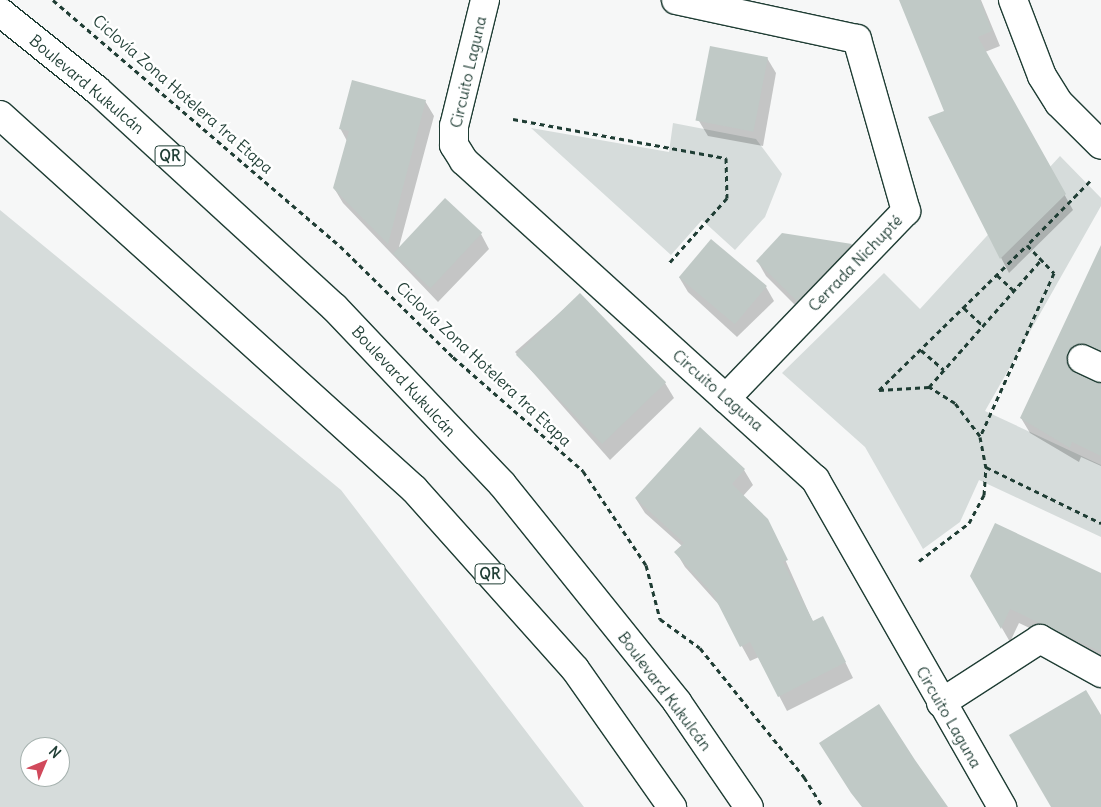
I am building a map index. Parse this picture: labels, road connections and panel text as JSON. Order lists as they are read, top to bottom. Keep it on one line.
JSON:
{"streets":{"main road":["Circuito Laguna","Boulevard Kukulcán","QR","Cerrada Nichupté"],"path":["Ciclovía Zona Hotelera 1ra Etapa"]},"crossings":[["Circuito Laguna","Cerrada Nichupté"]],"north":"top right"}
